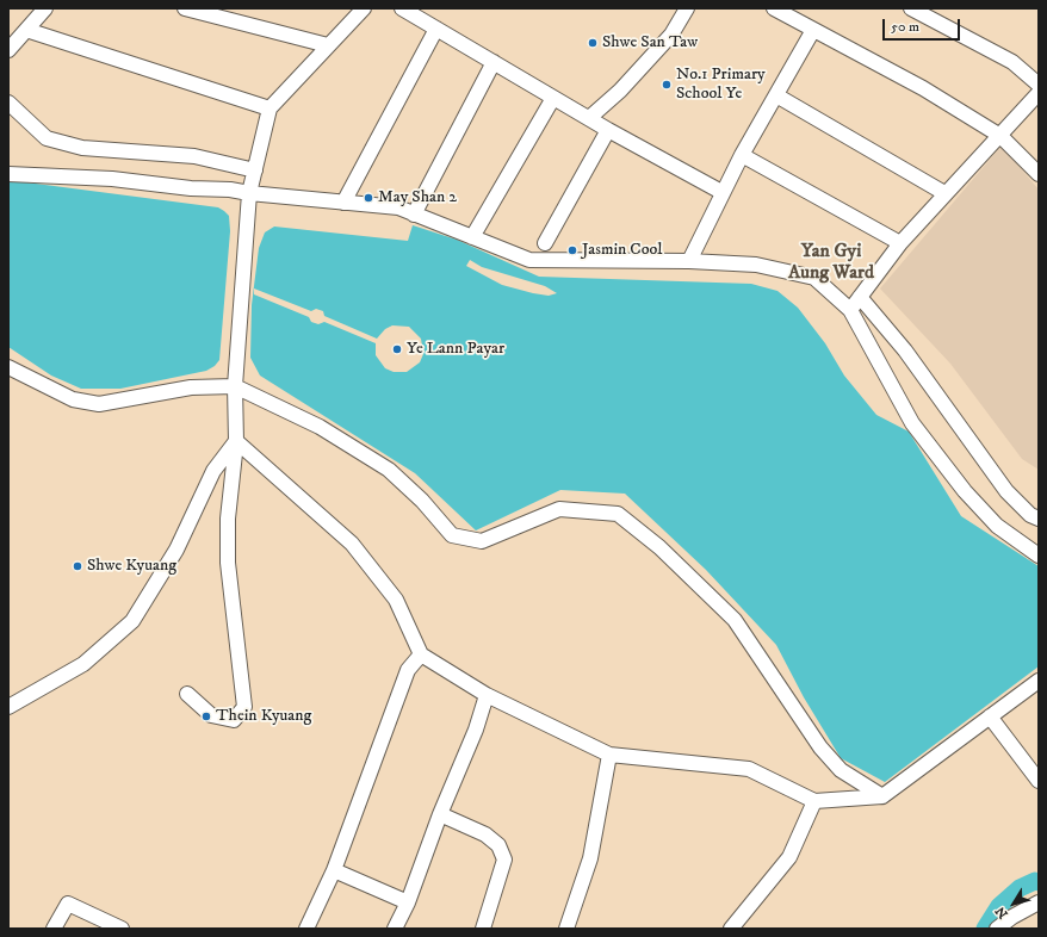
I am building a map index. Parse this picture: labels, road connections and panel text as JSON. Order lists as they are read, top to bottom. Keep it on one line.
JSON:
{"districts":["Yan Gyi Aung Ward"],"places":["Shwe San Taw","No.1 Primary School Ye","May Shan 2","Jasmin Cool","Ye Lann Payar","Shwe Kyuang","Thein Kyuang"],"scale_bar":"50 m","north":"bottom left"}
